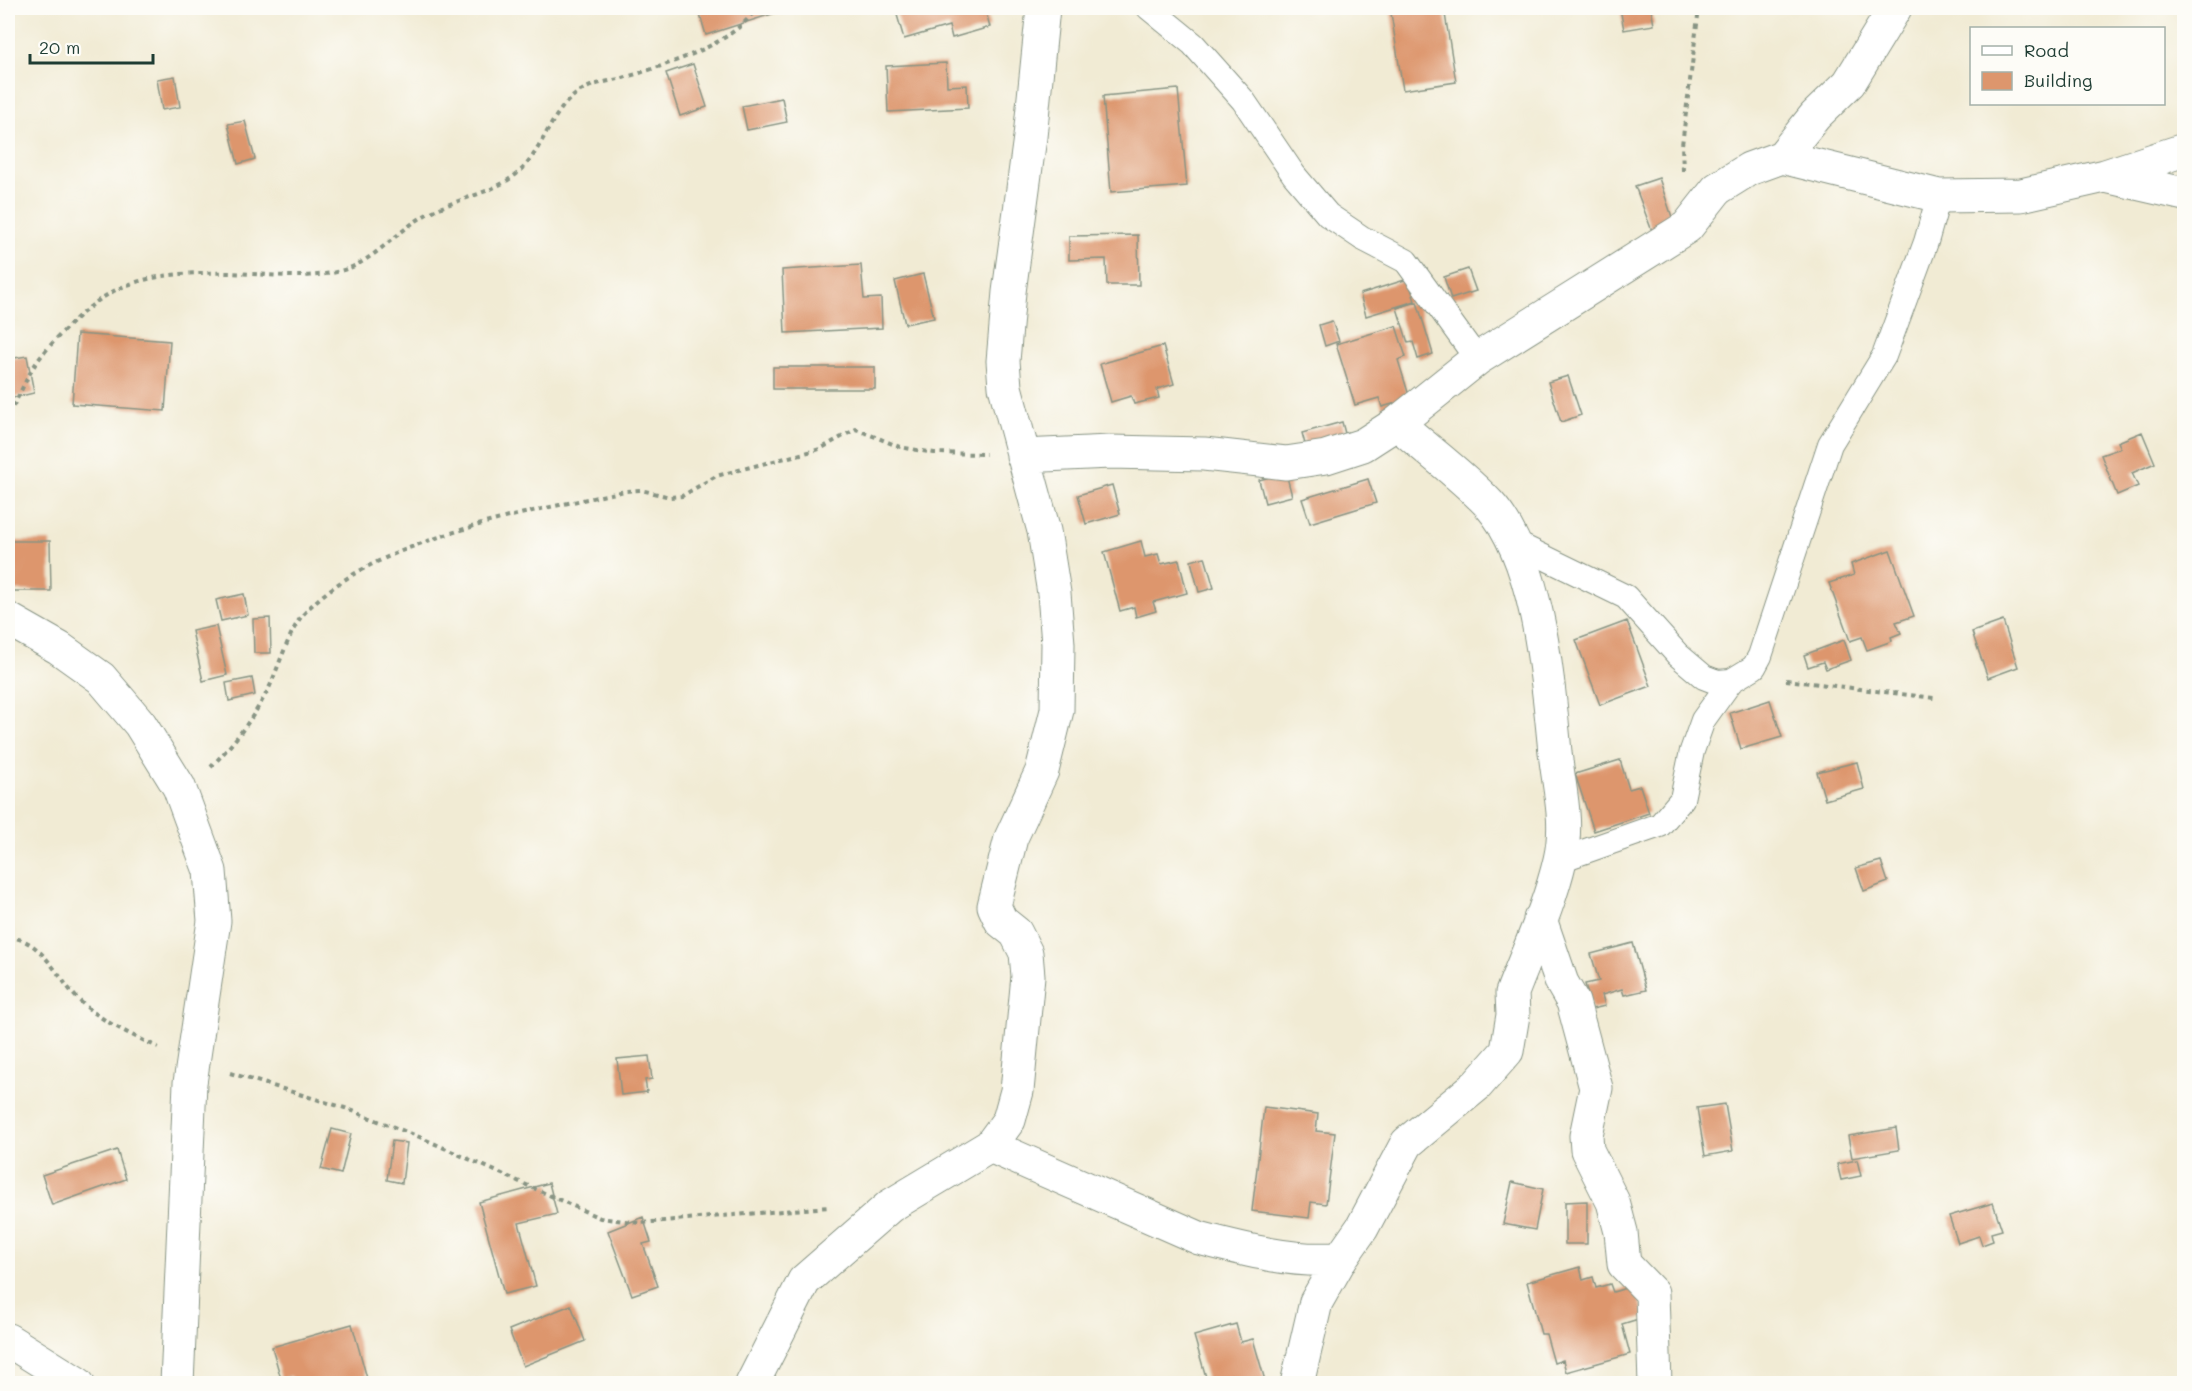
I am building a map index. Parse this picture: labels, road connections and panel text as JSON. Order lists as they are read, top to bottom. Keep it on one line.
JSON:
{"legend":["Road","Building"],"scale_bar":"20 m"}
